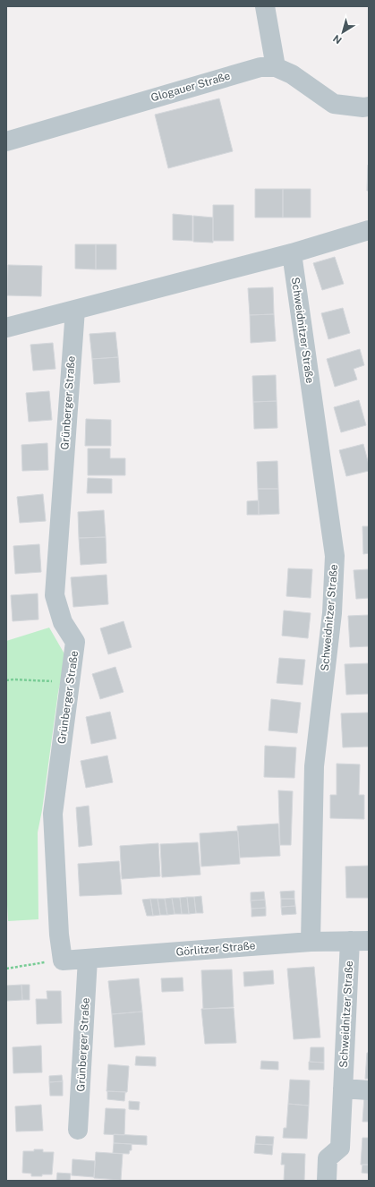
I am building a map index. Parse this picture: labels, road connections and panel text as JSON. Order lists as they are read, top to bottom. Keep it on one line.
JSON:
{"streets":{"street":["Glogauer Straße","Schweidnitzer Straße","Grünberger Straße","Görlitzer Straße"]},"crossings":[["Schweidnitzer Straße","Görlitzer Straße"],["Grünberger Straße","Görlitzer Straße"]],"north":"bottom left"}
